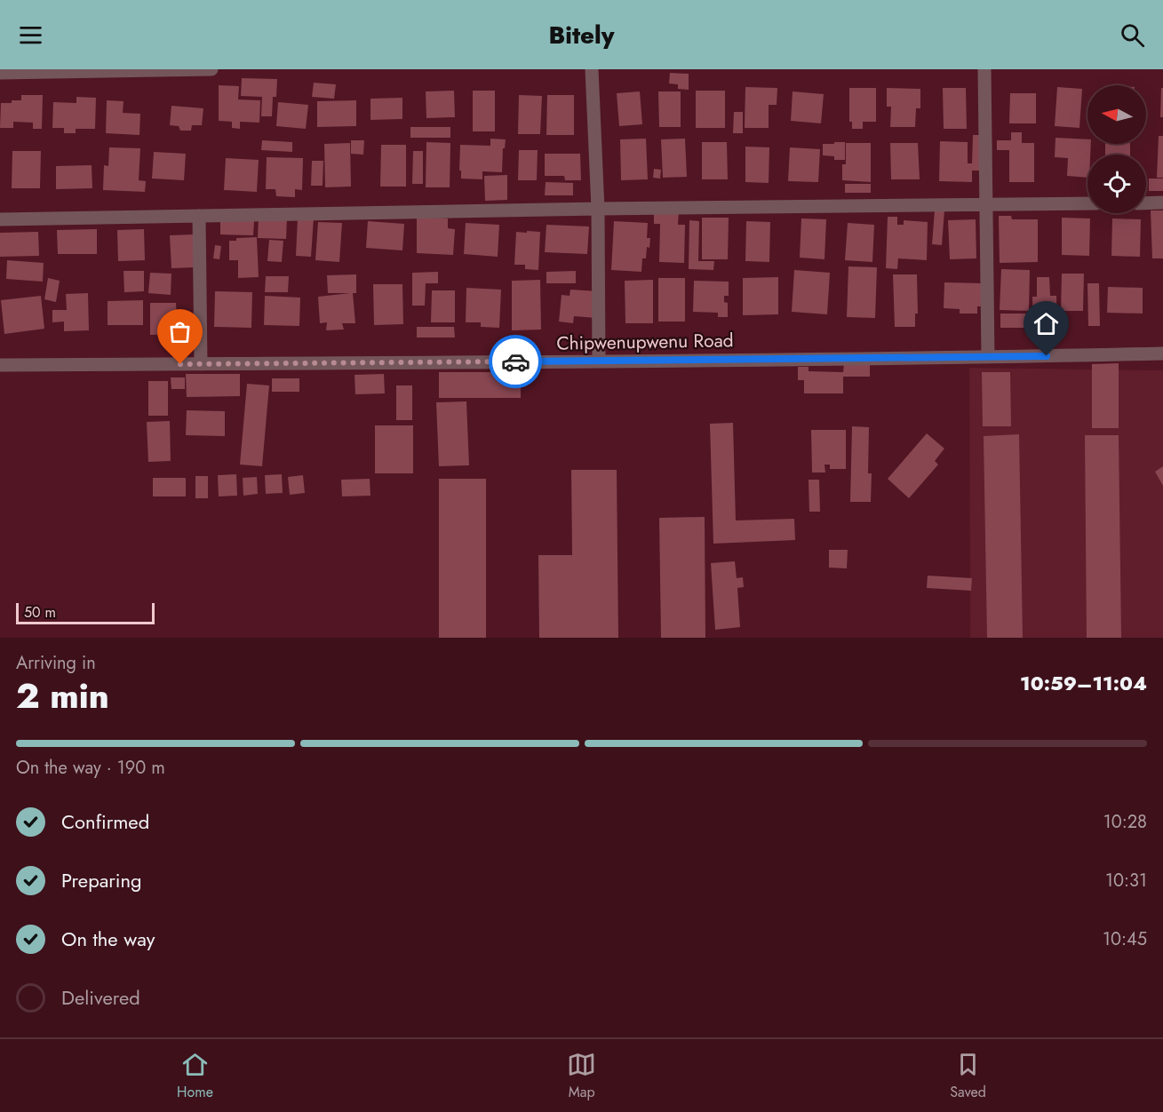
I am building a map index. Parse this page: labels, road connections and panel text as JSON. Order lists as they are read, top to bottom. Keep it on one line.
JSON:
{"streets":{"street":["Chipwenupwenu Road"]},"scale_bar":"50 m","north":"left","page":{"header":"Bitely","scale":"50 m","heading":["2 min","Arriving in","10:59–11:04"],"bar":"On the way · 190 m","list":[["Confirmed","10:28"],["Preparing","10:31"],["On the way","10:45"],"Delivered"],"tabs":["Home","Map","Saved"]}}
